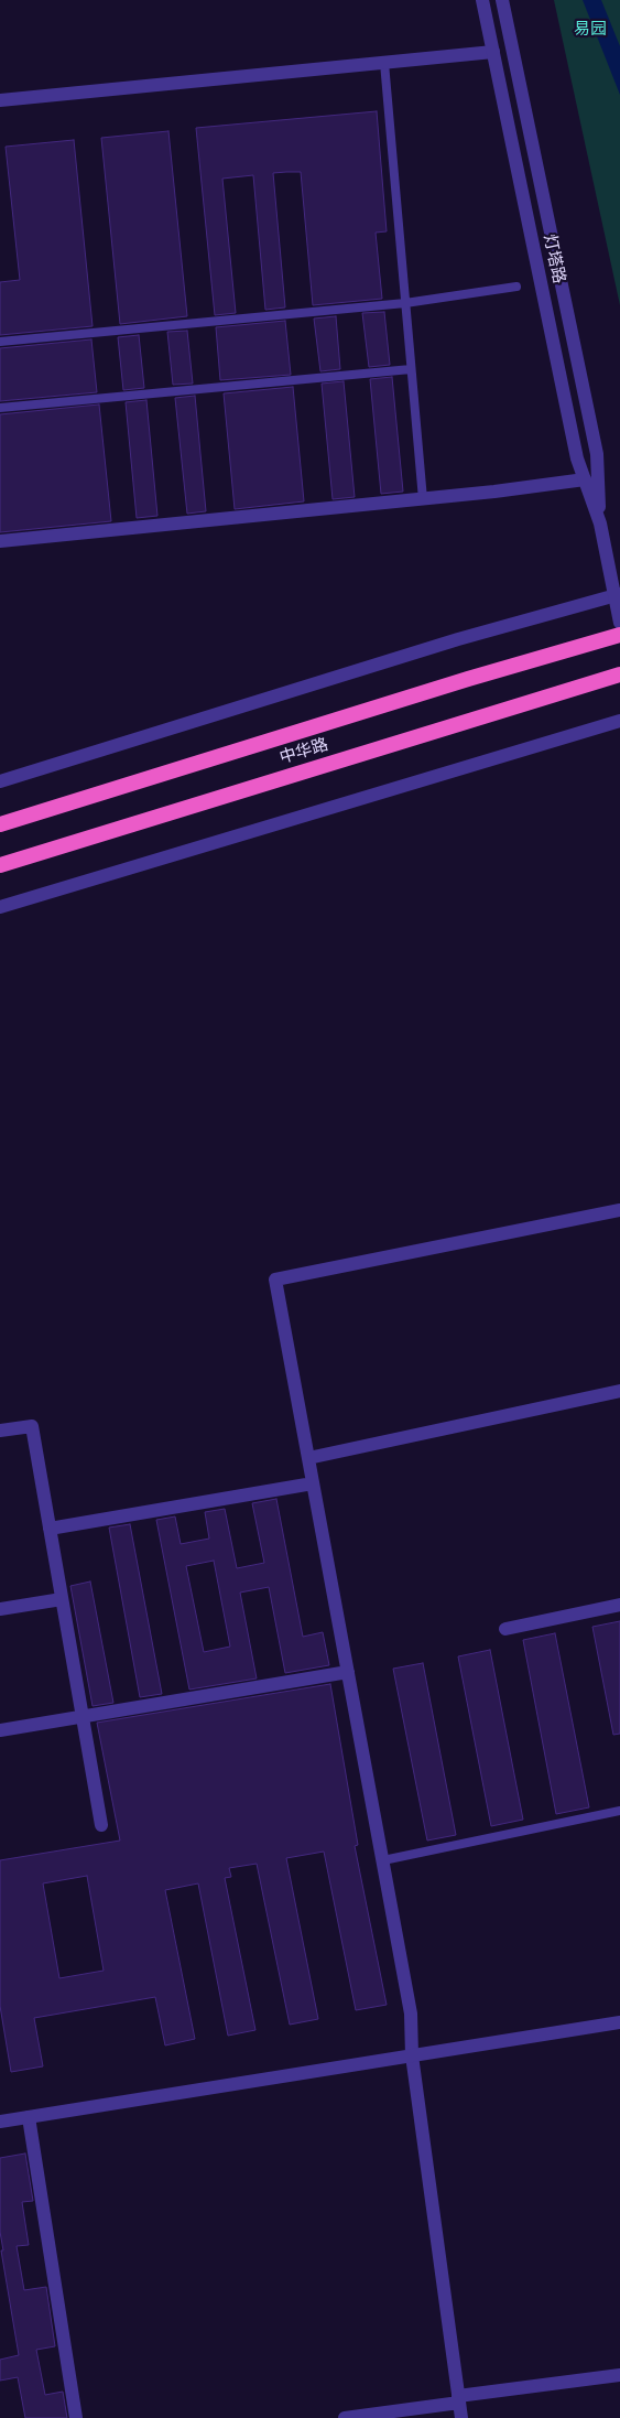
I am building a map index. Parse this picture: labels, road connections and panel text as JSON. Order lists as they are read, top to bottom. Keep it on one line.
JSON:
{"streets":{"highway":["中华路"],"street":["灯塔路"]},"parks":["易园"]}
